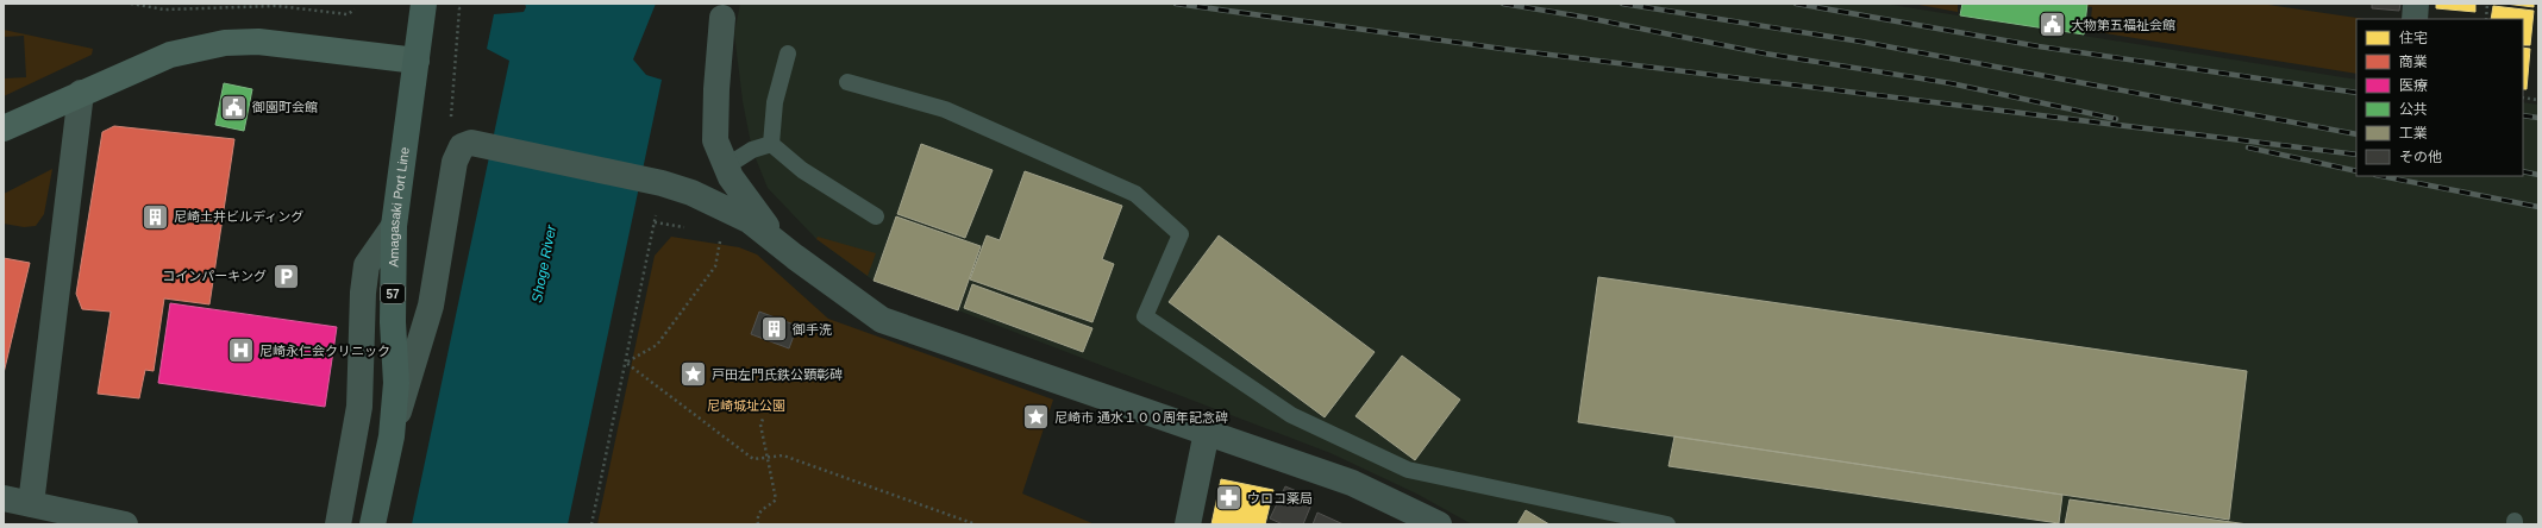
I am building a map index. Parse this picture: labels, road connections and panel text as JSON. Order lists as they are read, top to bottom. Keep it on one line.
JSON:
{"streets":{"main road":["Amagasaki Port Line","57"]},"water":["Shoge River"],"parks":["尼崎城址公園"],"places":{"public building":["大物第五福祉会館","御園町会館"],"building":["尼崎土井ビルディング","御手洗"],"parking":["コインパーキング"],"hospital":["尼崎永仁会クリニック"],"place":["戸田左門氏鉄公顕彰碑","尼崎市 通水１００周年記念碑"],"pharmacy":["ウロコ薬局"]},"legend":["住宅","商業","医療","公共","工業","その他"]}
